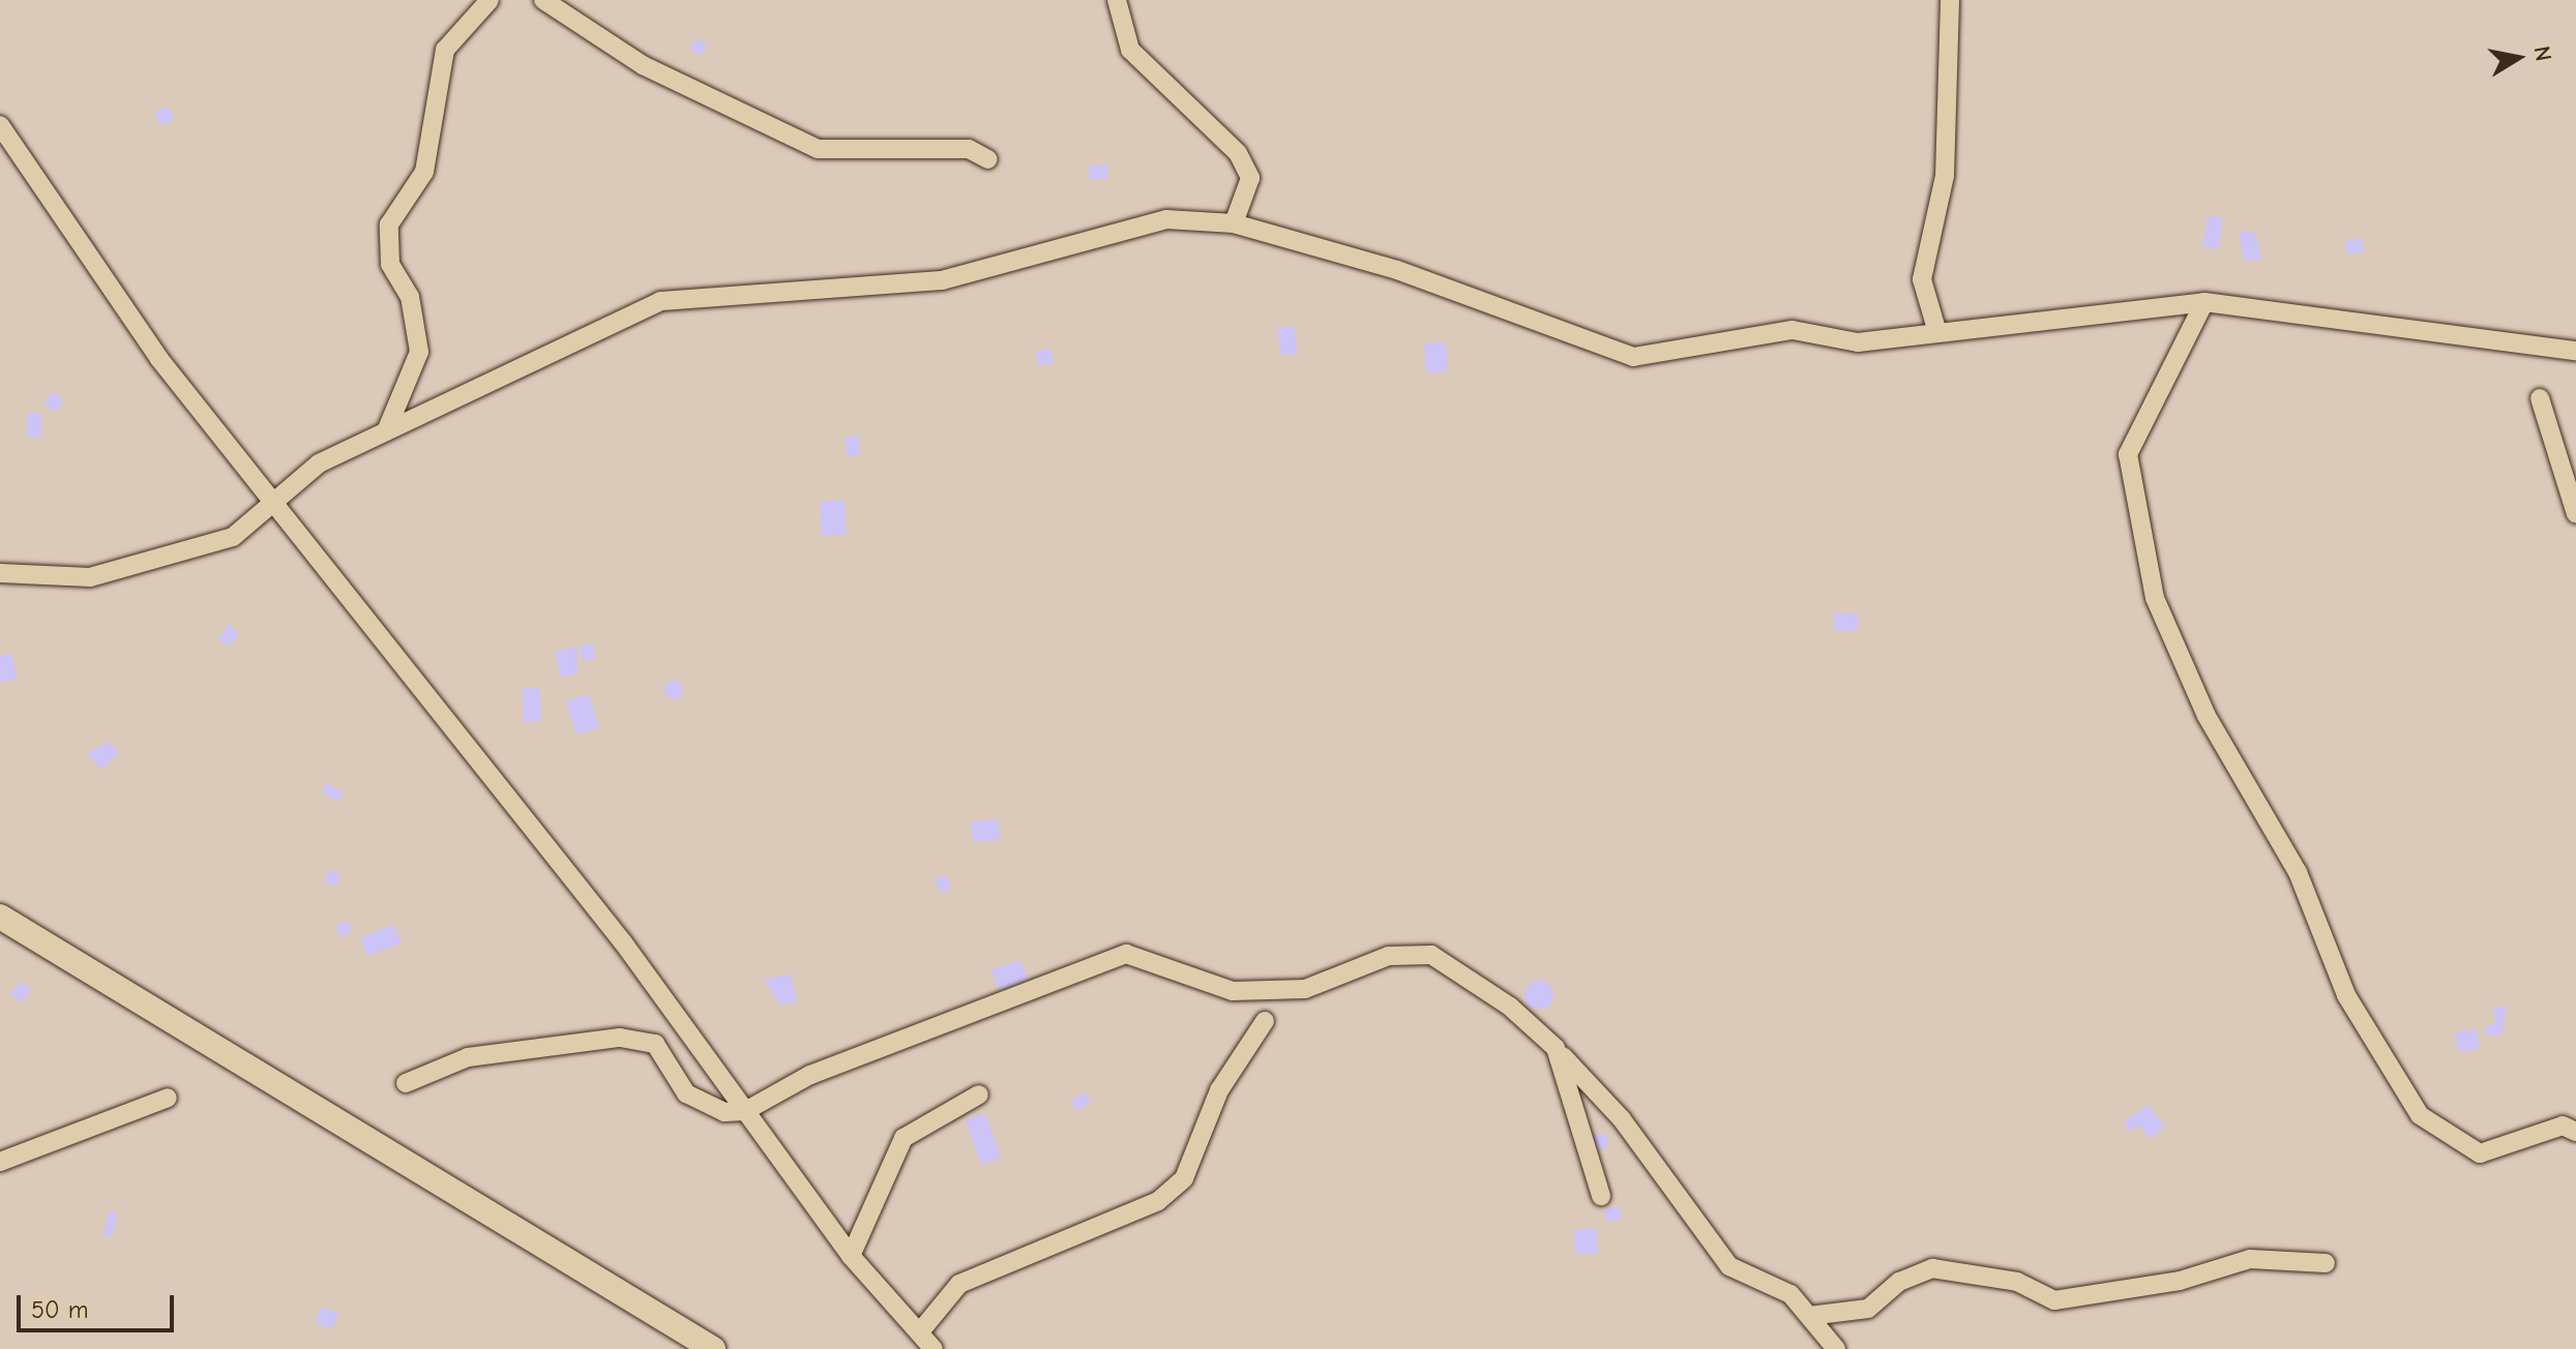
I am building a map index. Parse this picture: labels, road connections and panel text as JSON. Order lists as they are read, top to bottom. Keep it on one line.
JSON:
{"scale_bar":"50 m","north":"right"}
